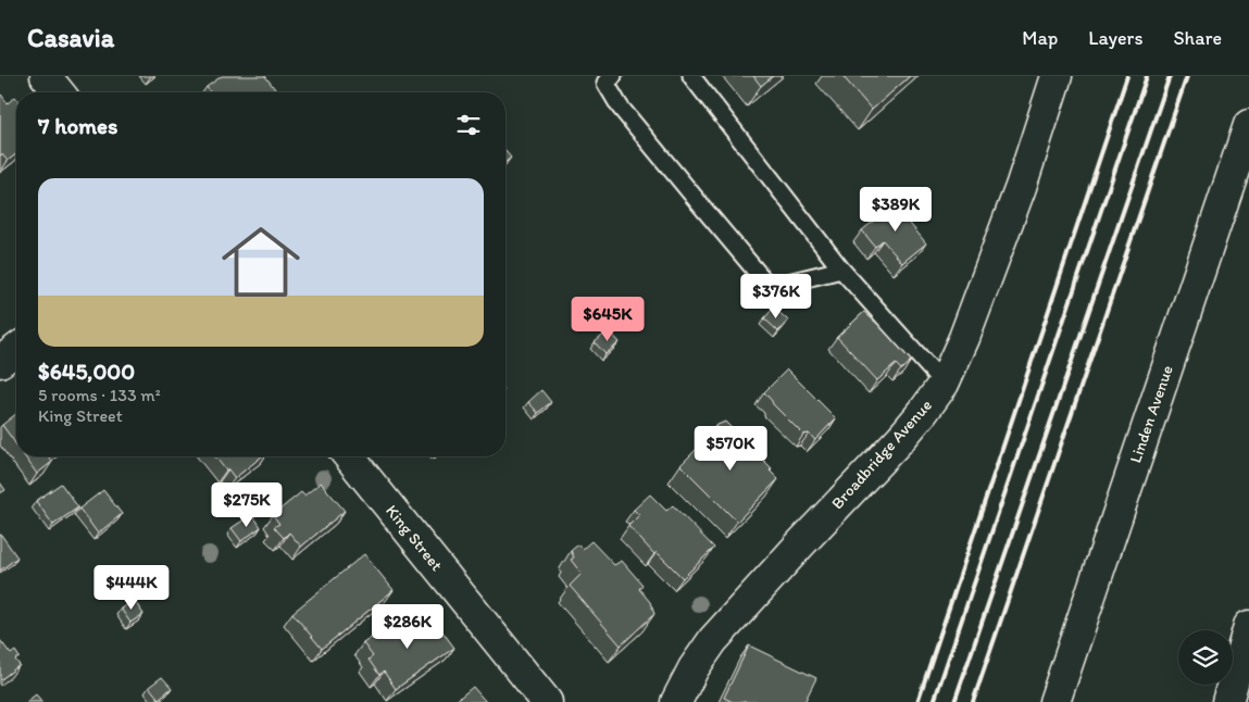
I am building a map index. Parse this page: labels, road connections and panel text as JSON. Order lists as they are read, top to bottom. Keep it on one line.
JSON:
{"streets":{"main road":["Linden Avenue","Broadbridge Avenue","King Street"]},"page":{"header":"Casavia","nav":["Map","Layers","Share"],"heading":"7 homes","list":[{"name":"$645,000","note":"5 rooms · 133 m² · King Street"}],"price":["$389K","$376K","$645K","$570K","$275K","$444K","$286K"]}}
